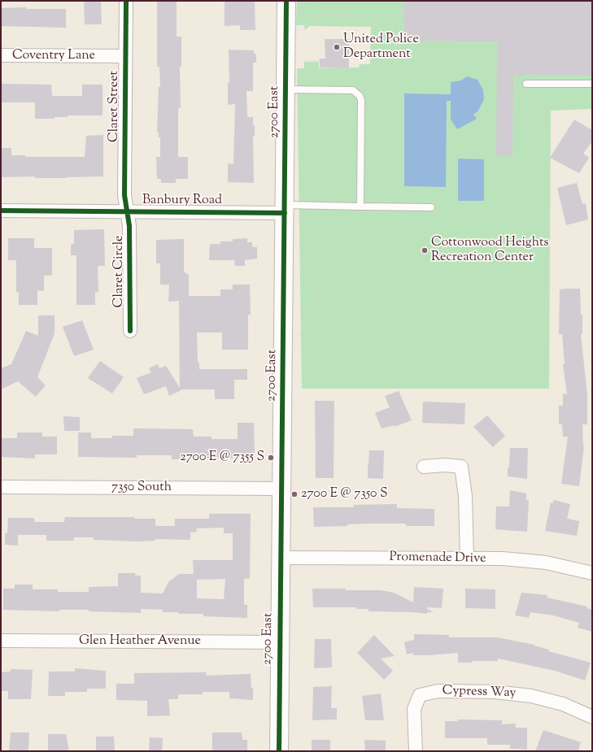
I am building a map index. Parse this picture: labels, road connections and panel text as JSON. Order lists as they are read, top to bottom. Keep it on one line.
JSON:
{"streets":{"street":["Coventry Lane","Claret Street","2700 East","Banbury Road","Claret Circle","7350 South","Promenade Drive","Glen Heather Avenue","Cypress Way"]},"crossings":[["Coventry Lane","Claret Street"],["Claret Street","Banbury Road"],["Claret Street","Claret Circle"],["2700 East","Banbury Road"],["2700 East","7350 South"],["2700 East","Promenade Drive"],["2700 East","Glen Heather Avenue"],["Banbury Road","Claret Circle"]],"places":["United Police Department","Cottonwood Heights Recreation Center","2700 E @ 7355 S","2700 E @ 7350 S"]}
